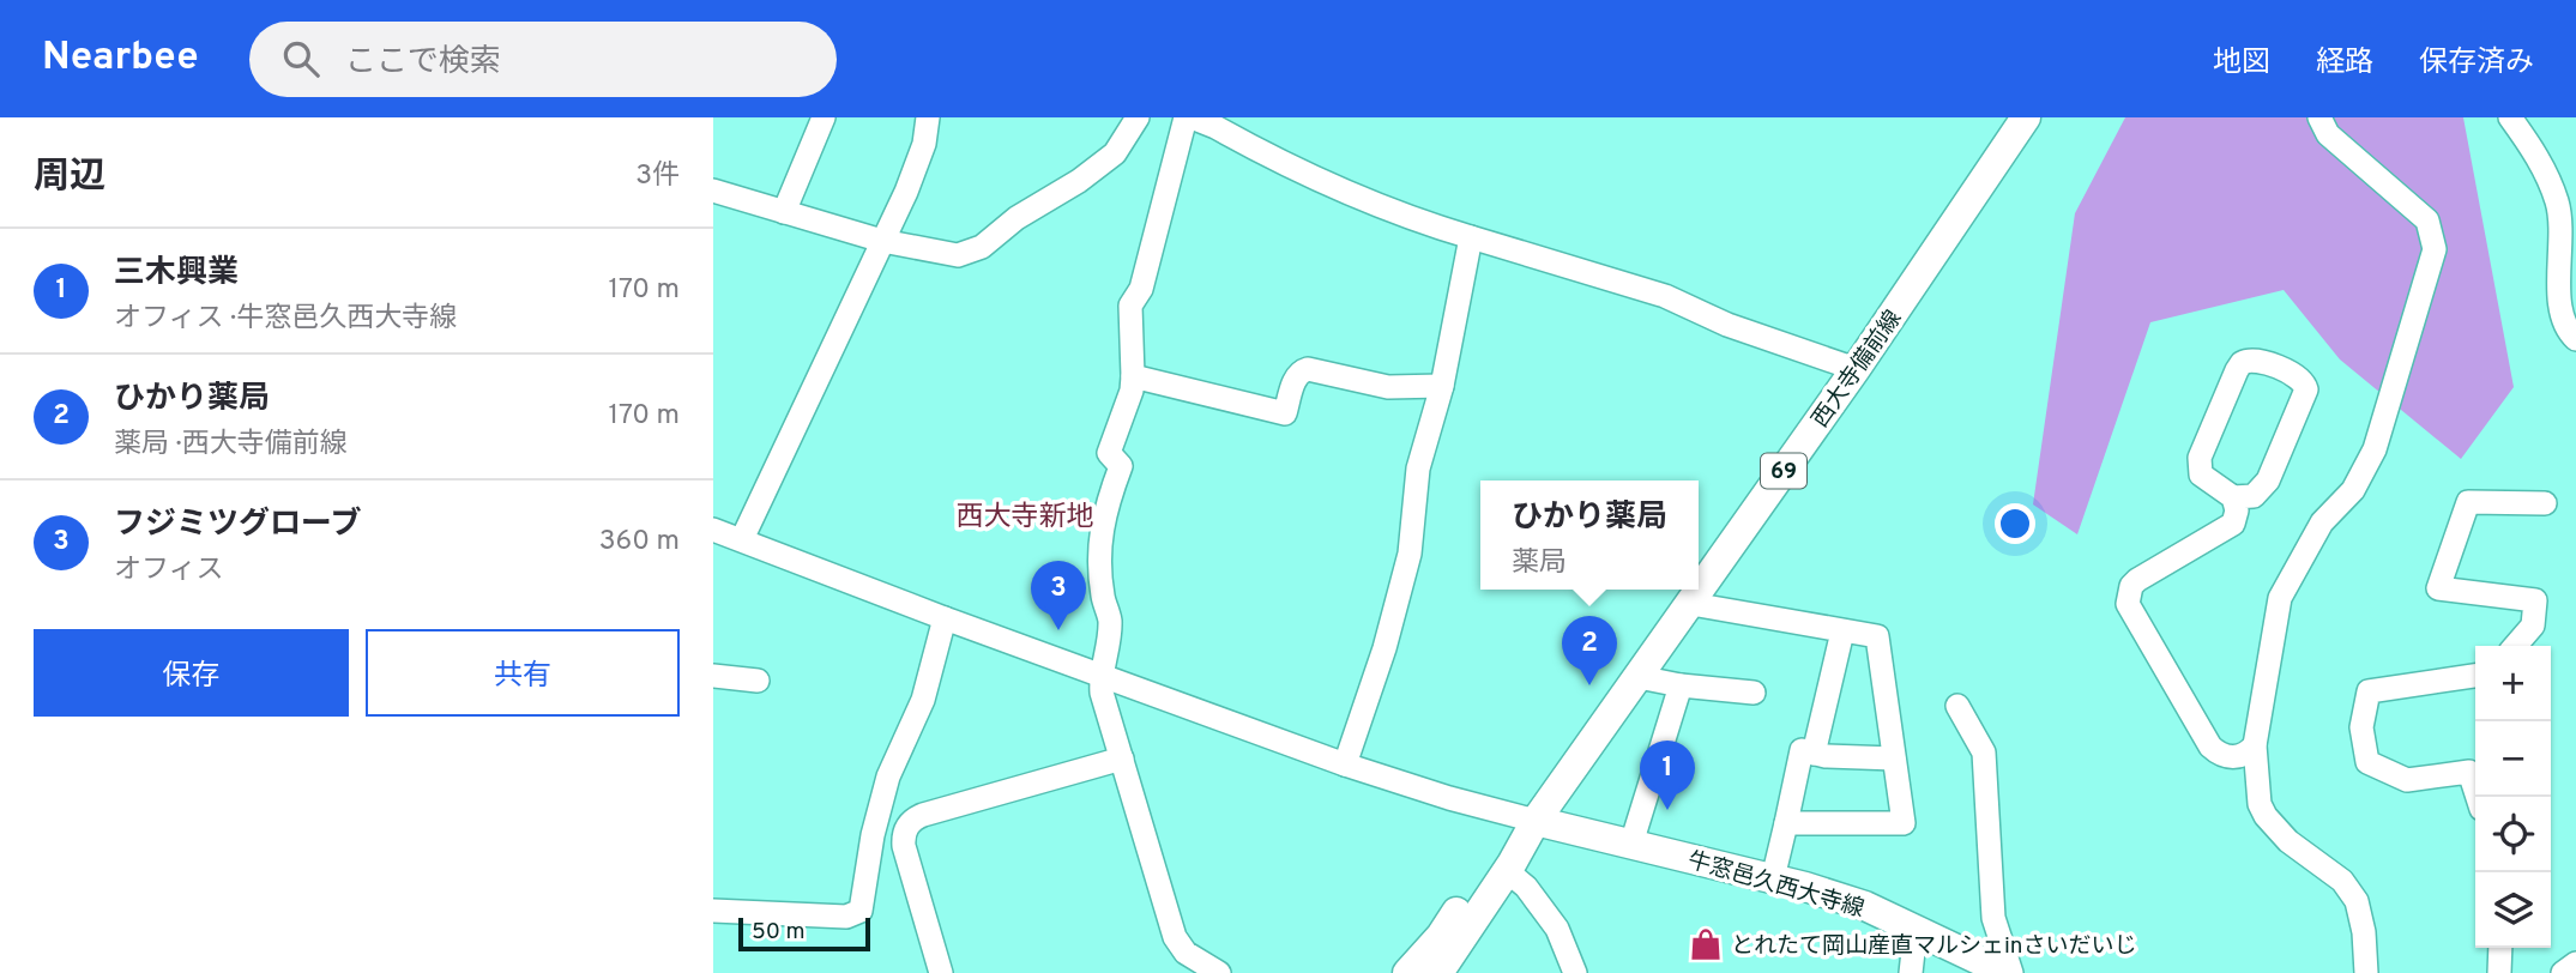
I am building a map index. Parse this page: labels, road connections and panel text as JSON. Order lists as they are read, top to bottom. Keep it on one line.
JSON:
{"streets":{"main road":["西大寺備前線","69","牛窓邑久西大寺線"]},"crossings":[["西大寺備前線","牛窓邑久西大寺線"]],"districts":["西大寺新地"],"places":{"shop":["とれたて岡山産直マルシェinさいだいじ"]},"scale_bar":"50 m","page":{"header":"Nearbee","search":"ここで検索","nav":["地図","経路","保存済み"],"heading":["周辺","3件"],"list":[{"mark":"1","name":"三木興業","note":"オフィス · 牛窓邑久西大寺線","value":"170 m"},{"mark":"2","name":"ひかり薬局","note":"薬局 · 西大寺備前線","value":"170 m"},{"mark":"3","name":"フジミツグローブ","note":"オフィス","value":"360 m"}],"popup":["ひかり薬局","薬局"],"pins":["3","2","1"],"buttons":["保存","共有"],"map_buttons":["+","−"],"scale":"50 m"}}
